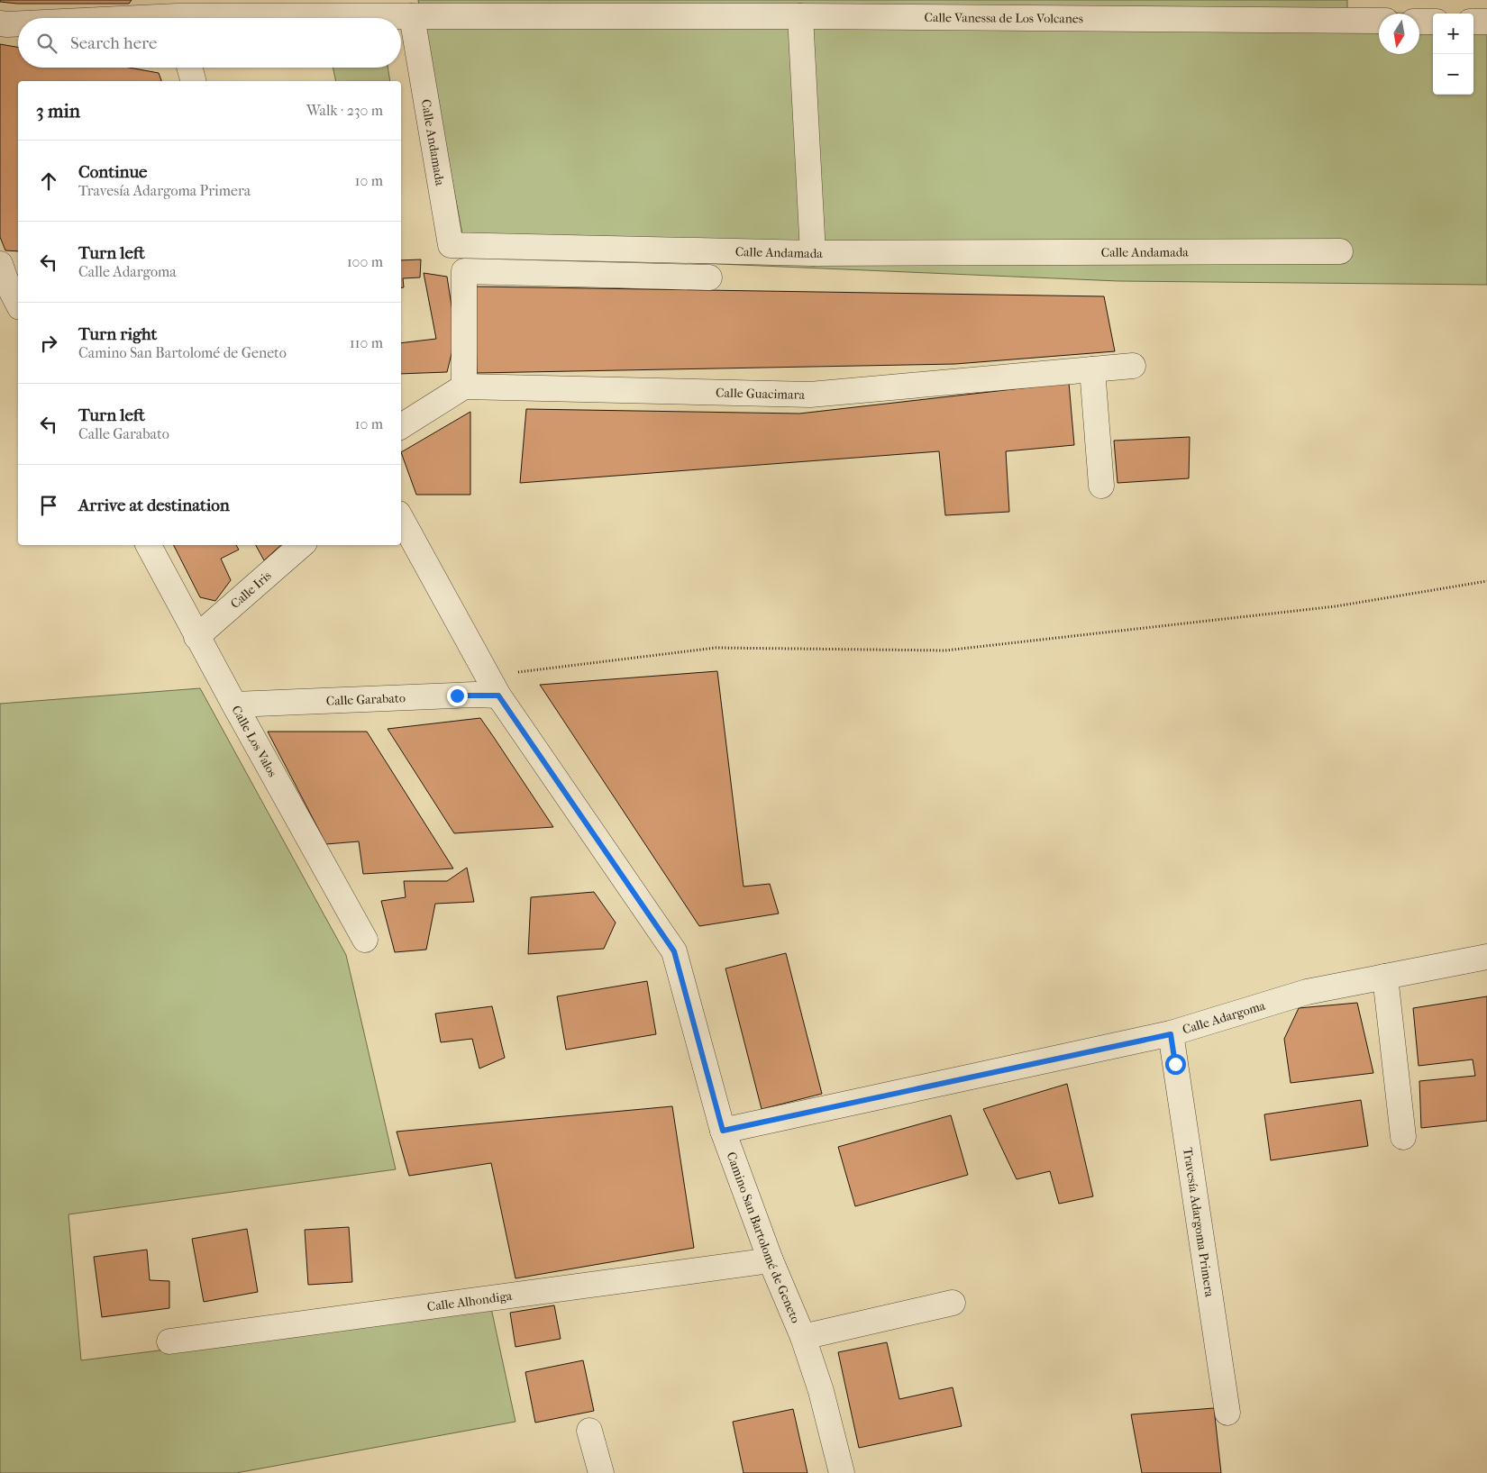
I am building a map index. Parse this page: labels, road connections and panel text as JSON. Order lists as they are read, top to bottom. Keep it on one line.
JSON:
{"streets":{"street":["Calle Vanessa de Los Volcanes","Calle Andamada","Calle Guacimara","Calle Iris","Calle Garabato","Calle Los Valos","Calle Adargoma","Travesía Adargoma Primera","Camino San Bartolomé de Geneto","Calle Alhondiga"]},"crossings":[["Calle Vanessa de Los Volcanes","Calle Andamada"],["Calle Iris","Calle Los Valos"],["Calle Garabato","Calle Los Valos"],["Calle Garabato","Camino San Bartolomé de Geneto"],["Calle Adargoma","Travesía Adargoma Primera"],["Calle Adargoma","Camino San Bartolomé de Geneto"],["Camino San Bartolomé de Geneto","Calle Alhondiga"]],"north":"bottom","page":{"map_buttons":["+","−"],"search":"Search here","heading":["3 min","Walk · 230 m"],"list":[["Continue","Travesía Adargoma Primera","10 m"],["Turn left","Calle Adargoma","100 m"],["Turn right","Camino San Bartolomé de Geneto","110 m"],["Turn left","Calle Garabato","10 m"],"Arrive at destination"]}}
